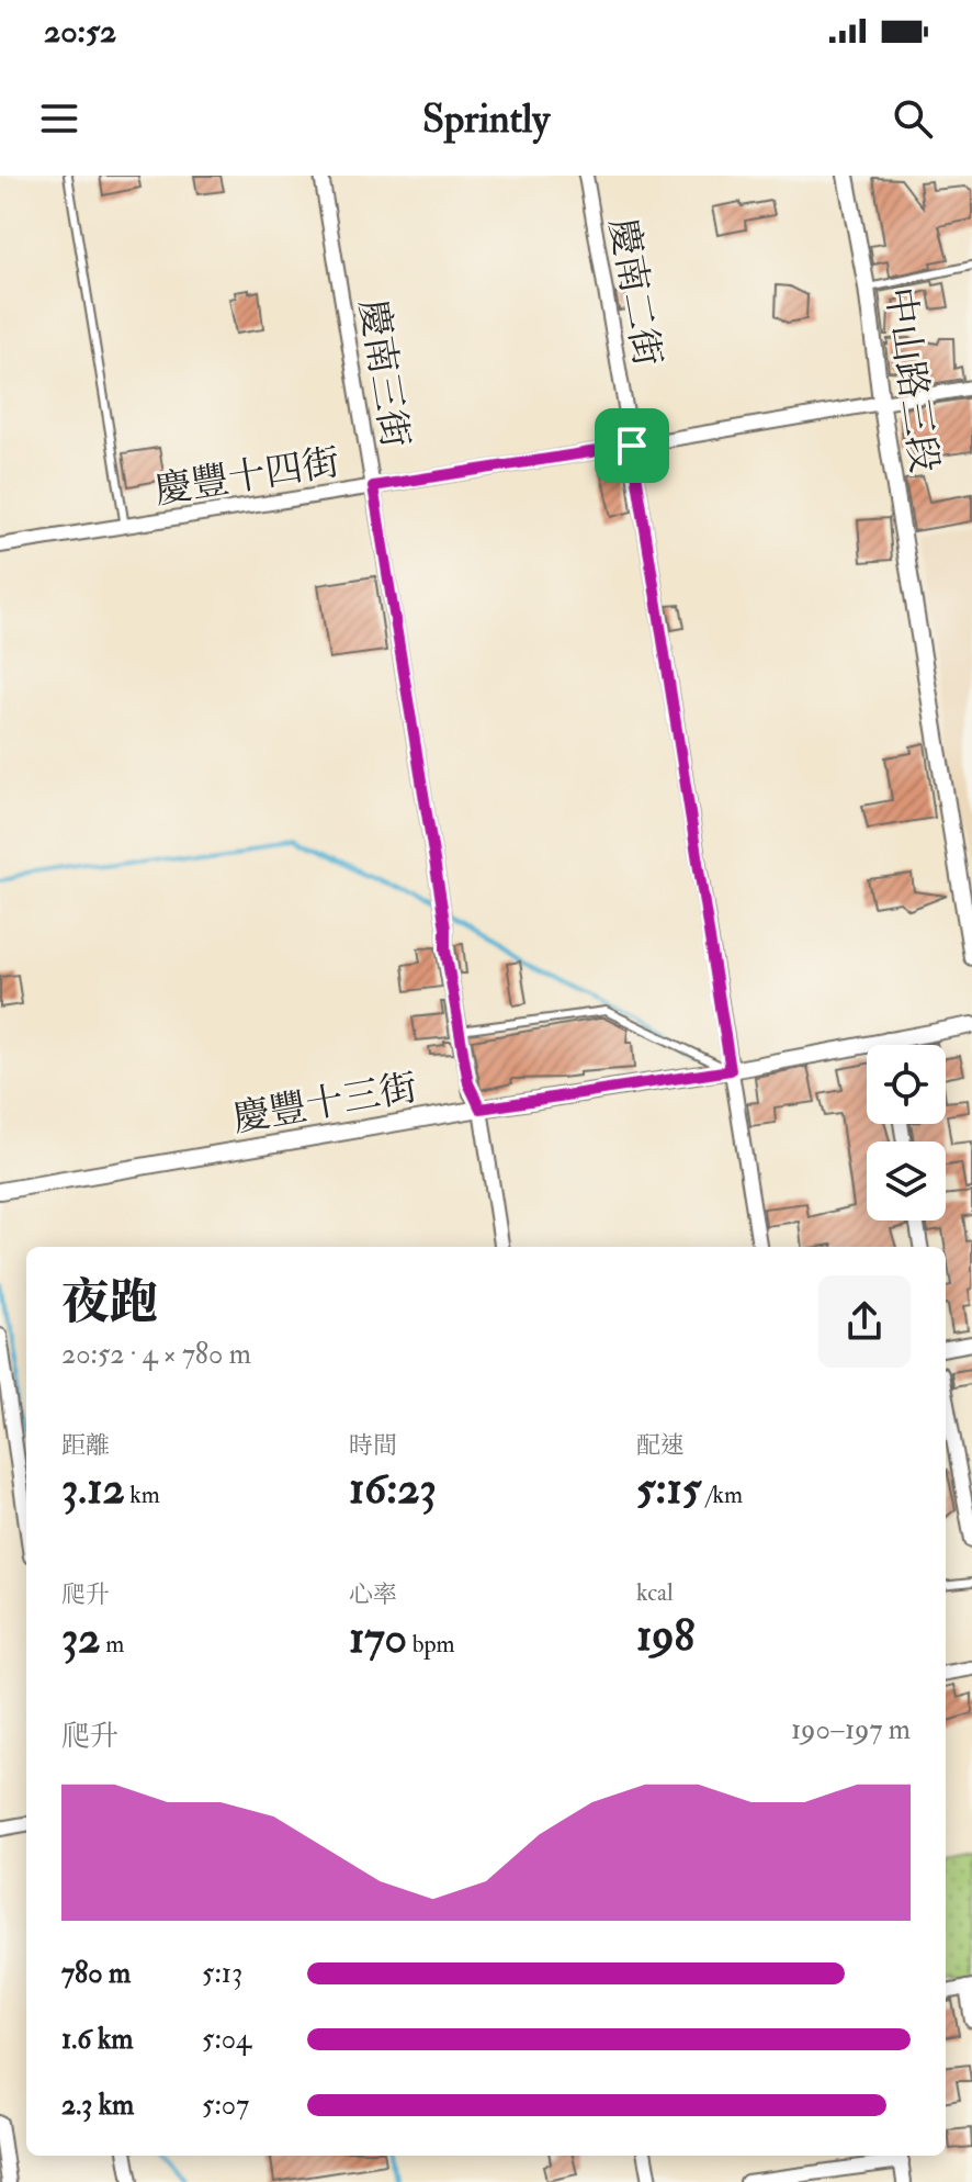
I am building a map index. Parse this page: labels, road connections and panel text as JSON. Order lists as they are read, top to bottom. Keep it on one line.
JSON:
{"streets":{"street":["慶南二街","慶南三街","中山路三段","慶豐十四街","慶豐十三街"]},"crossings":[["慶南二街","慶豐十四街"],["慶南二街","慶豐十三街"],["慶南三街","慶豐十四街"],["中山路三段","慶豐十四街"]],"page":{"status":"20:52","header":"Sprintly","heading":["夜跑","20:52 · 4 × 780 m"],"stats":[["距離","3.12 km"],["時間","16:23"],["配速","5:15 /km"],["爬升","32 m"],["心率","170 bpm"],["kcal","198"]],"chart":["爬升","190–197 m"],"list":[{"name":"780 m","note":"5:13"},{"name":"1.6 km","note":"5:04"},{"name":"2.3 km","note":"5:07"}]}}
